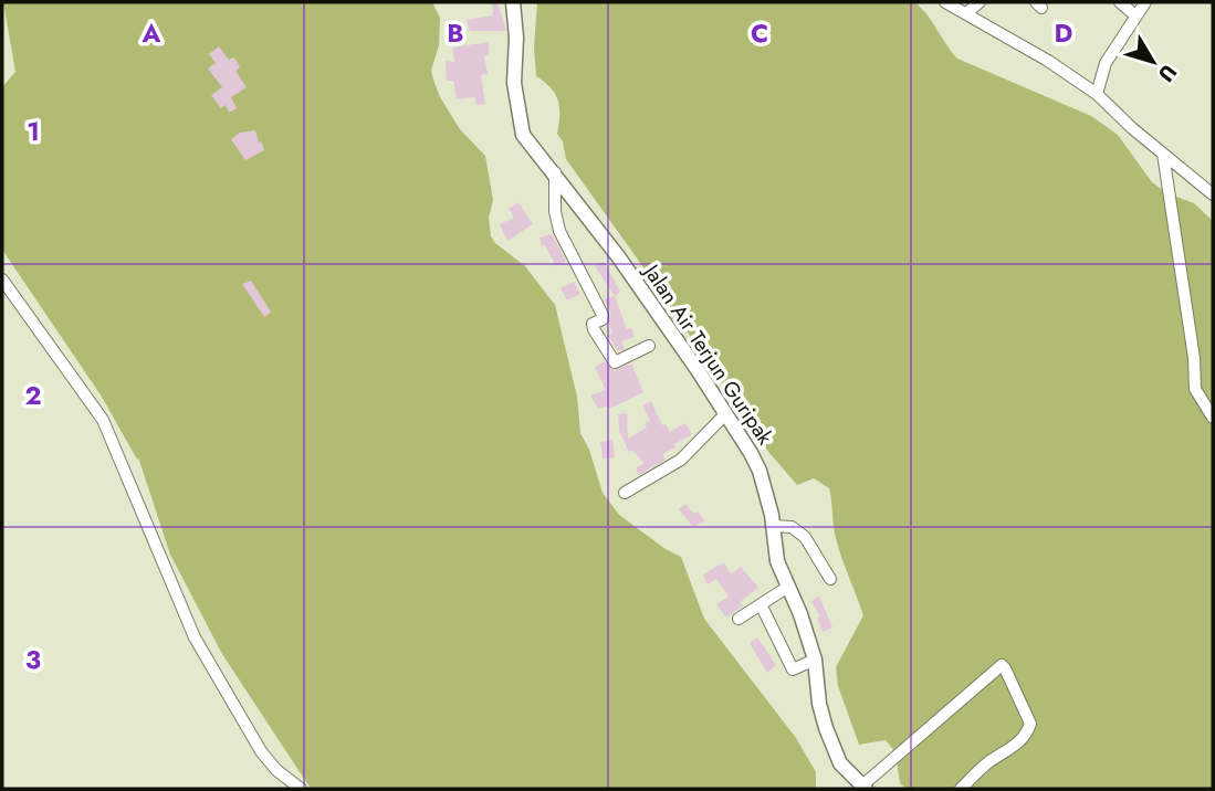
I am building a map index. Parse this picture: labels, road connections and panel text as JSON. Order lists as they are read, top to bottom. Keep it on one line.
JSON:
{"streets":{"street":["Jalan Air Terjun Guripak"]},"north":"bottom right","grid":{"columns":["A","B","C","D"],"rows":["1","2","3"]}}
